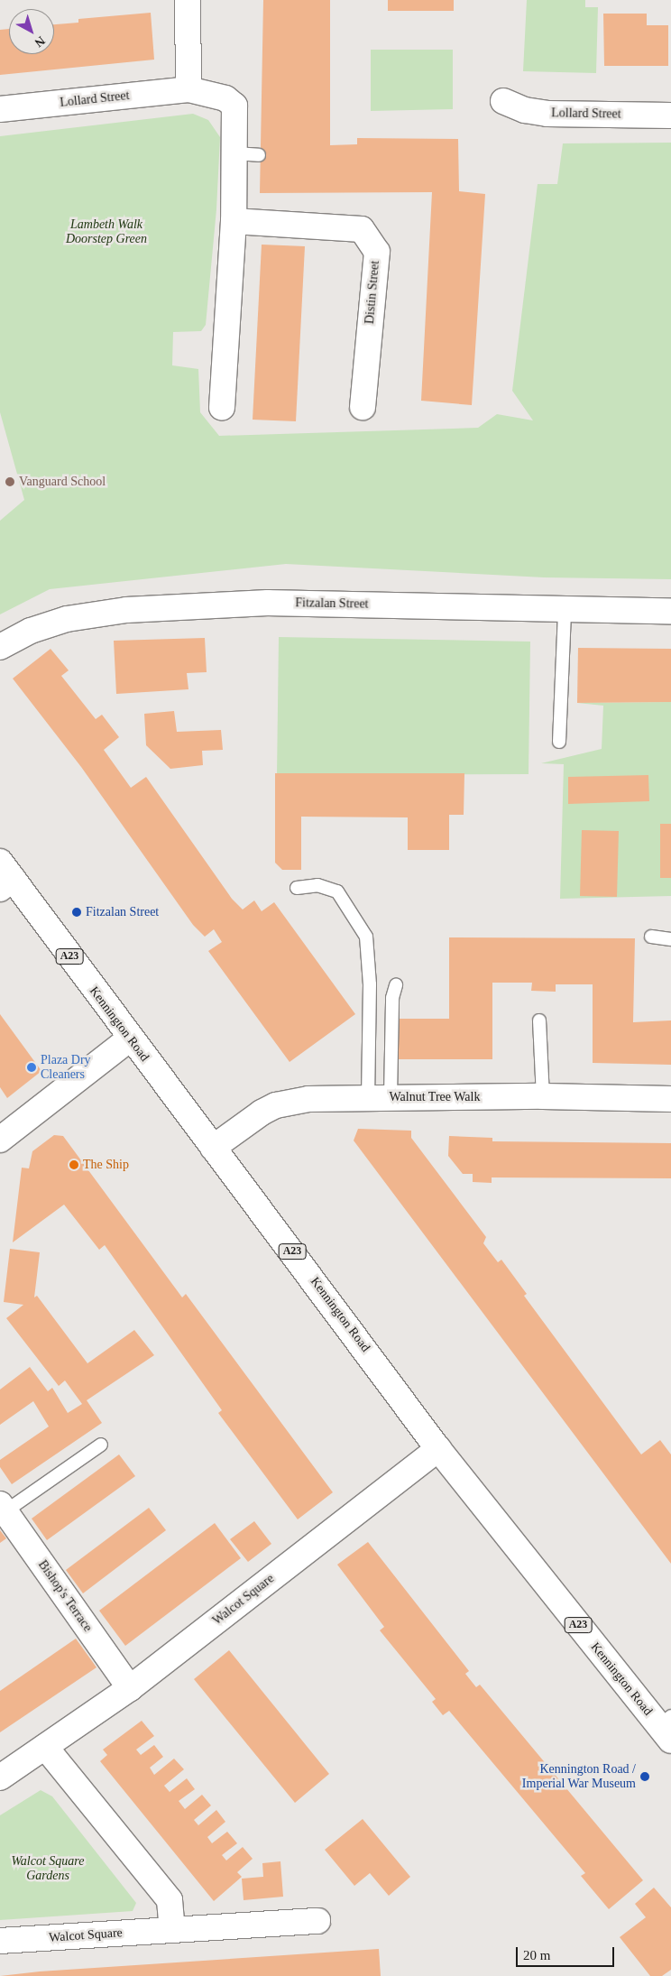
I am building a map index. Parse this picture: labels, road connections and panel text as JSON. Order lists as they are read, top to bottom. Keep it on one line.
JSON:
{"streets":{"street":["Lollard Street","Distin Street","Fitzalan Street","A23","Kennington Road","Walnut Tree Walk","Bishop's Terrace","Walcot Square"]},"crossings":[["Lollard Street","Distin Street"],["Kennington Road","Walnut Tree Walk"],["Kennington Road","Walcot Square"],["Bishop's Terrace","Walcot Square"]],"parks":["Lambeth Walk Doorstep Green","Walcot Square Gardens"],"places":["Vanguard School","Fitzalan Street","Plaza Dry Cleaners","The Ship","Kennington Road / Imperial War Museum"],"scale_bar":"20 m","north":"bottom right"}
